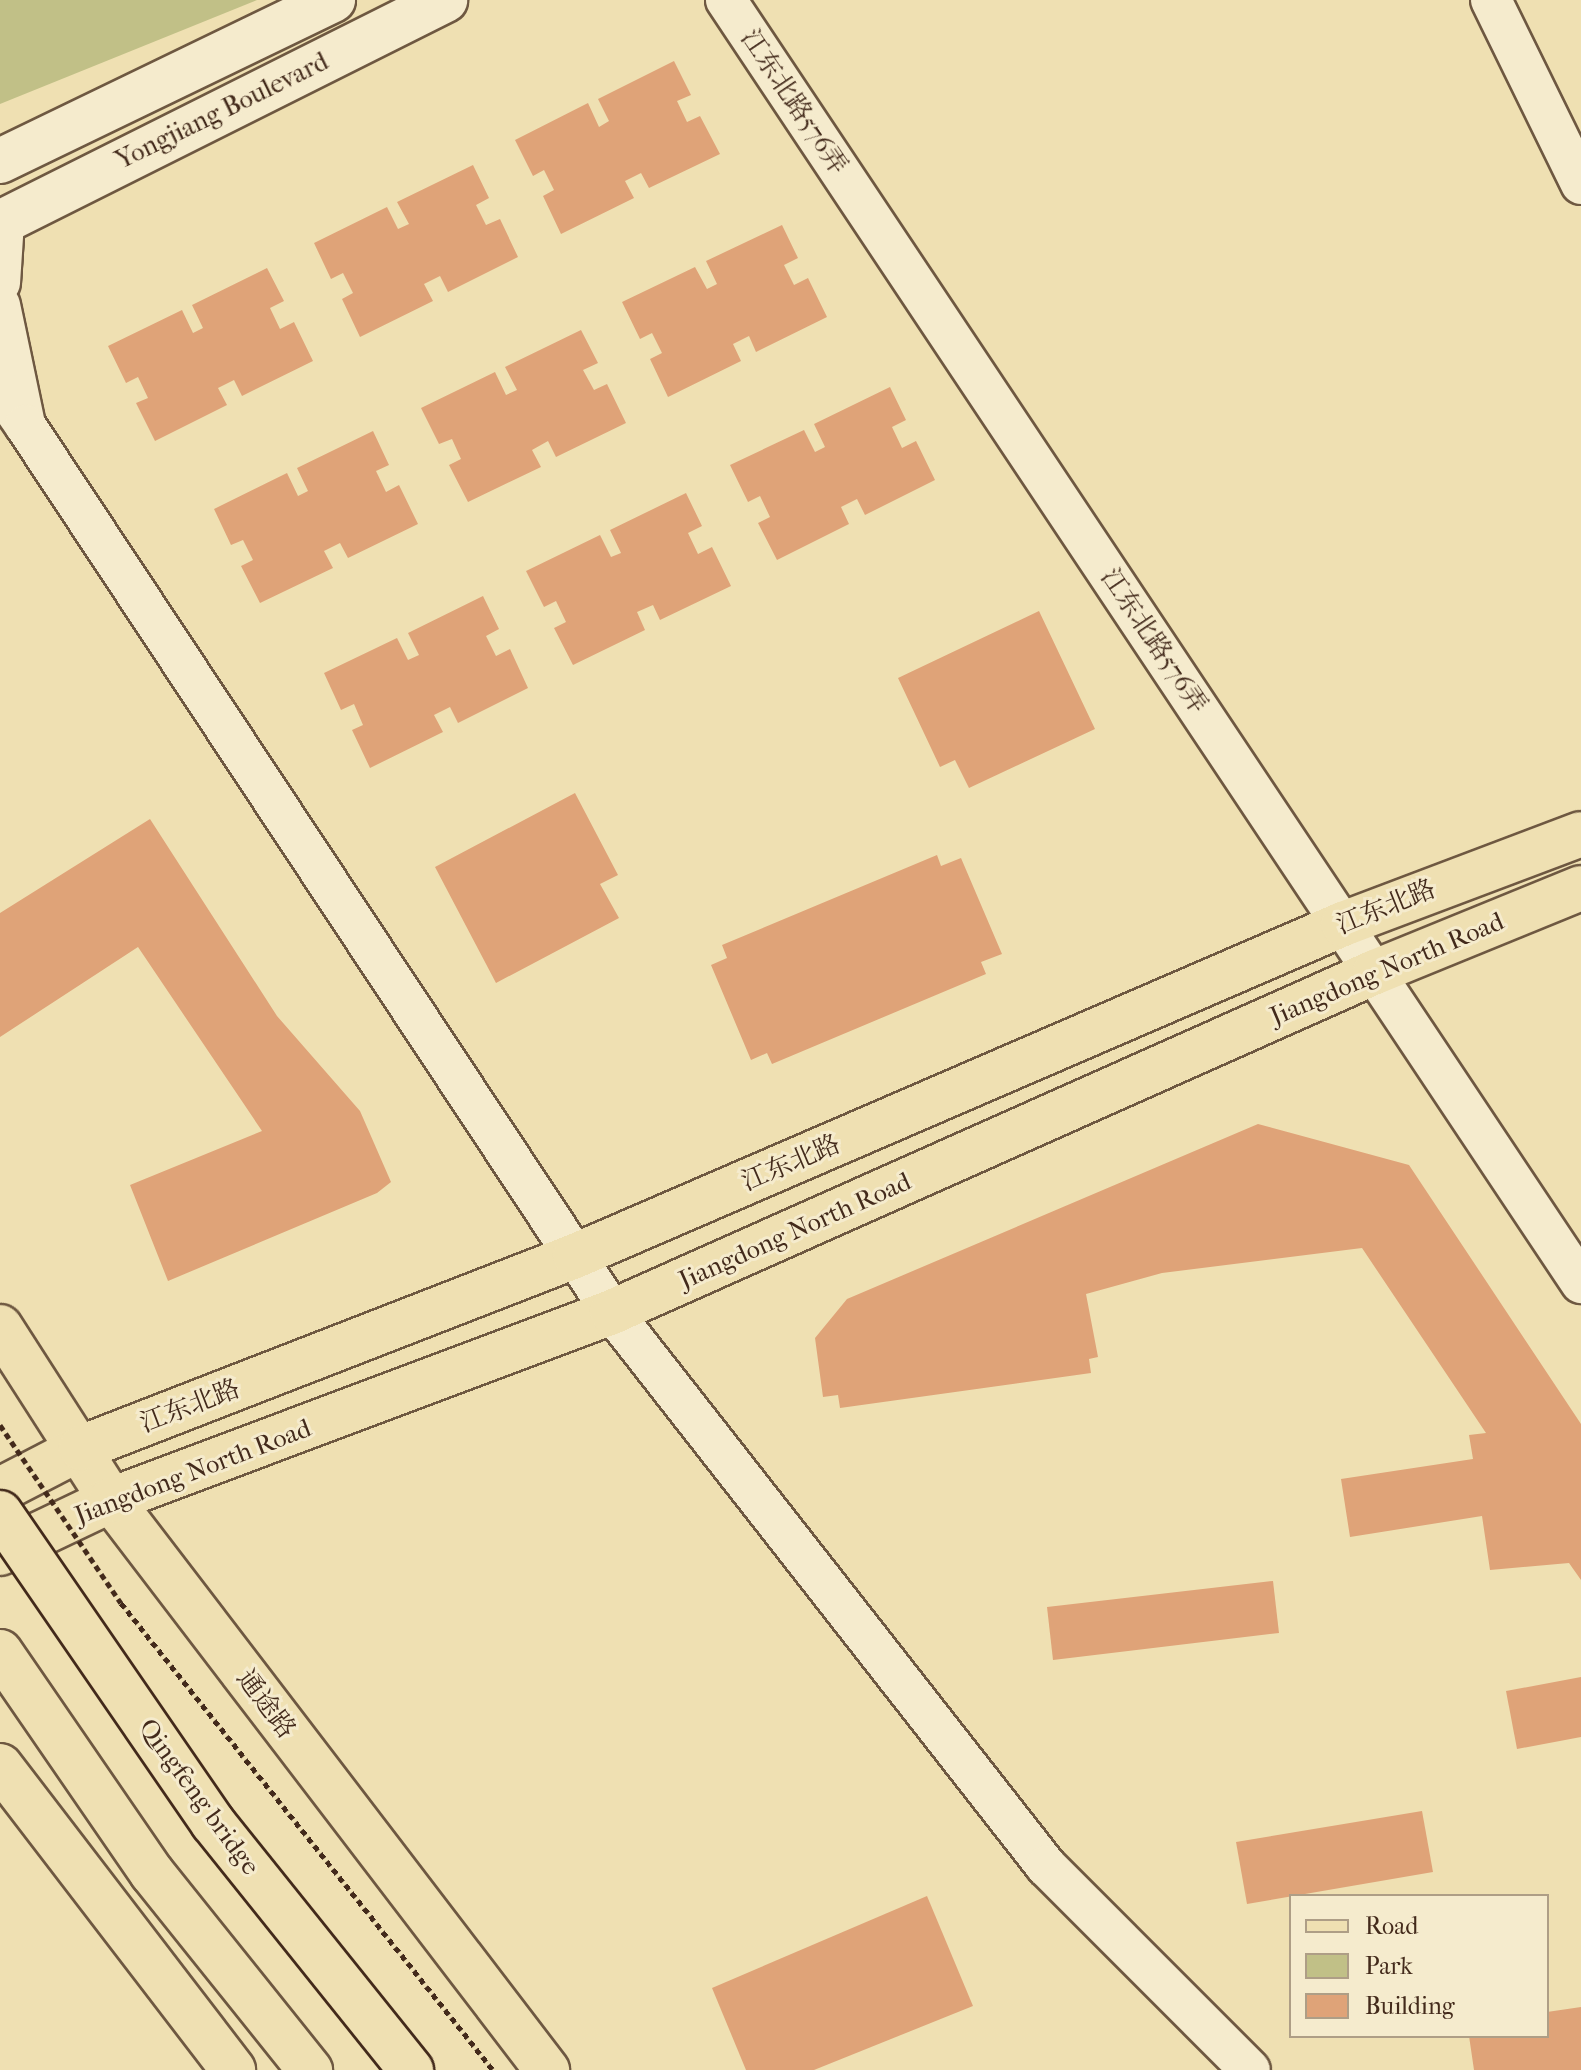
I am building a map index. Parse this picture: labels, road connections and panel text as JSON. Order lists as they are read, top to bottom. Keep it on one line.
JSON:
{"streets":{"main road":["Yongjiang Boulevard","江东北路","Jiangdong North Road","通途路","Qingfeng bridge"],"street":["江东北路576弄"]},"crossings":[["江东北路576弄","江东北路"],["江东北路576弄","Jiangdong North Road"],["江东北路","通途路"],["Jiangdong North Road","通途路"]],"legend":["Road","Park","Building"]}
